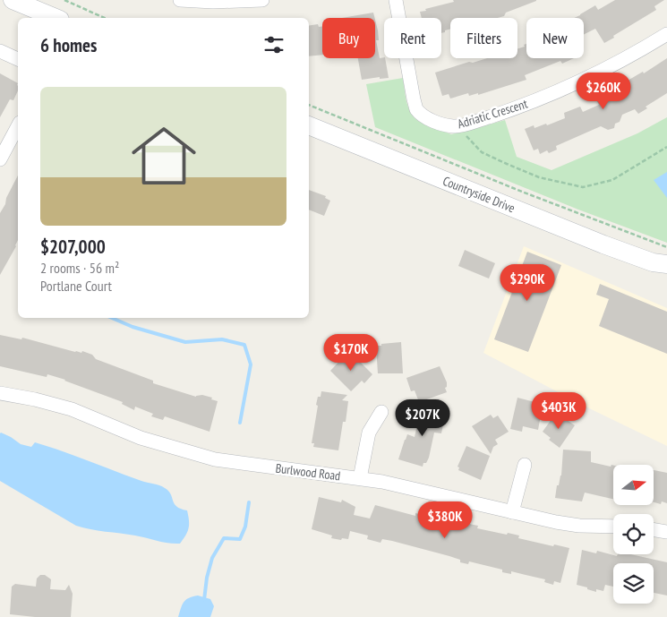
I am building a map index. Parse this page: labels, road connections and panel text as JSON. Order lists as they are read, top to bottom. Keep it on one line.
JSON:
{"streets":{"main road":["Countryside Drive"],"street":["Adriatic Crescent","Burlwood Road"]},"north":"right","page":{"chip":["Buy","Rent","Filters","New"],"heading":"6 homes","list":[{"name":"$207,000","note":"2 rooms · 56 m² · Portlane Court"}],"price":["$260K","$290K","$170K","$403K","$207K","$380K"]}}
